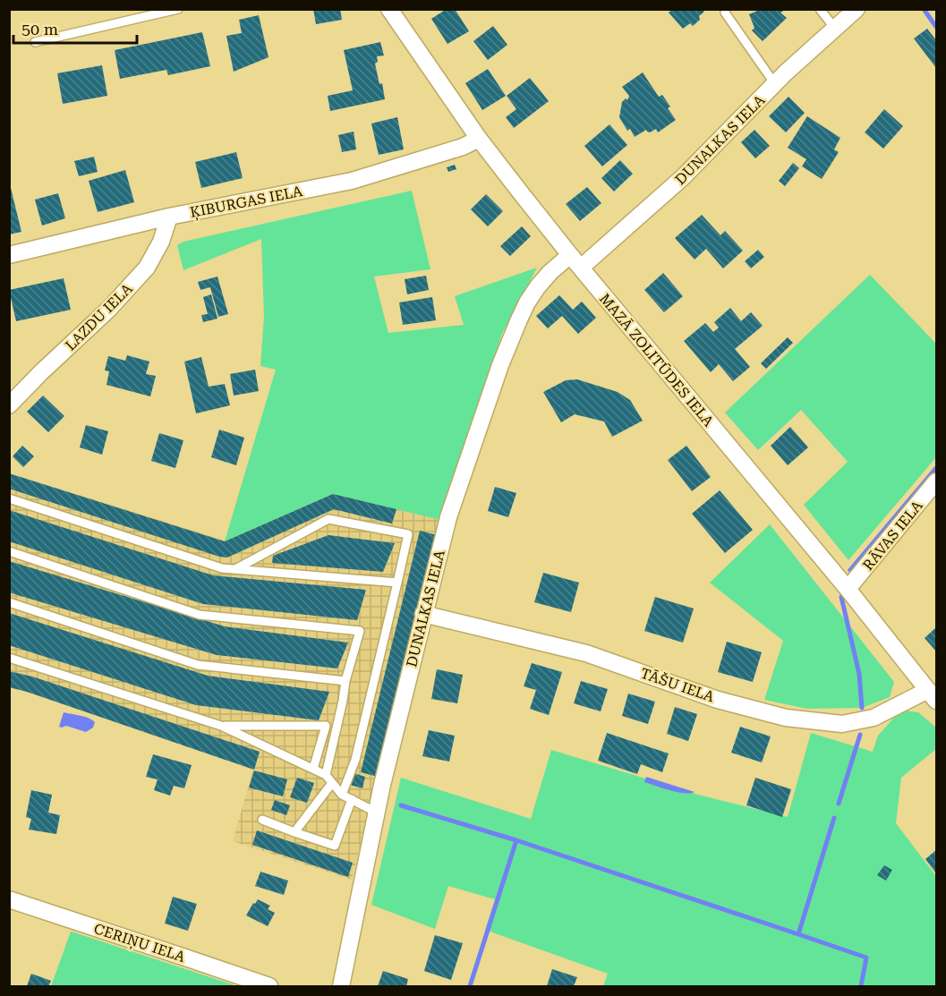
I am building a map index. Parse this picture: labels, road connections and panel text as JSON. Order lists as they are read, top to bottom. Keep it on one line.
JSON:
{"streets":{"street":["DUNALKAS IELA","ĶIBURGAS IELA","LAZDU IELA","MAZĀ ZOLITŪDES IELA","RĀVAS IELA","TĀŠU IELA","CERIŅU IELA"]},"crossings":[["DUNALKAS IELA","MAZĀ ZOLITŪDES IELA"],["DUNALKAS IELA","TĀŠU IELA"],["ĶIBURGAS IELA","LAZDU IELA"],["ĶIBURGAS IELA","MAZĀ ZOLITŪDES IELA"],["MAZĀ ZOLITŪDES IELA","RĀVAS IELA"],["MAZĀ ZOLITŪDES IELA","TĀŠU IELA"]],"scale_bar":"50 m"}
